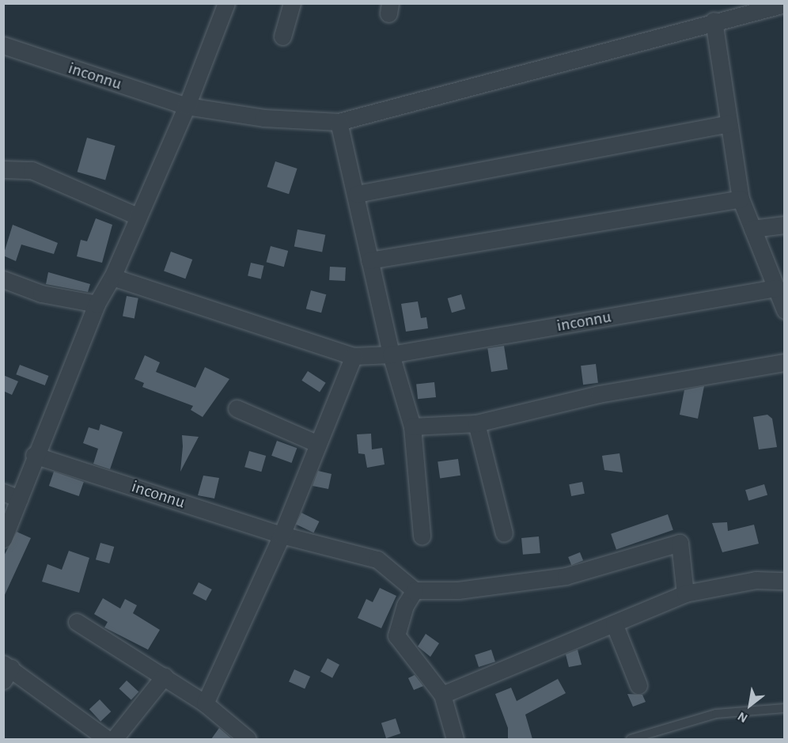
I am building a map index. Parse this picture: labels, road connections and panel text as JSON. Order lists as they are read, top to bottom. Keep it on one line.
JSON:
{"streets":{"street":["inconnu"]},"north":"bottom left"}
